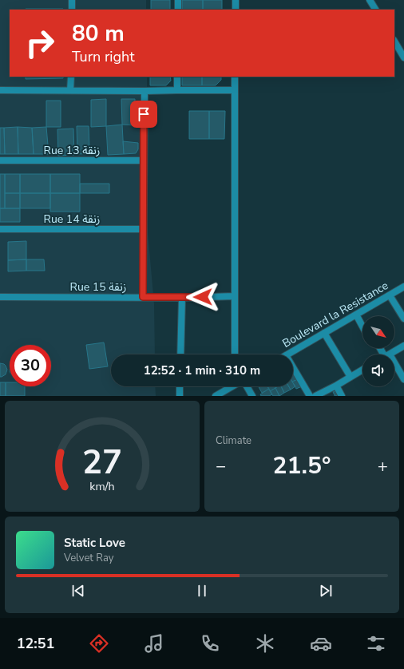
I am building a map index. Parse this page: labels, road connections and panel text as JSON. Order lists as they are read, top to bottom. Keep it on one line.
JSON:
{"streets":{"street":["Rue 13 زنقة","Rue 14 زنقة","Rue 15 زنقة","Boulevard la Resistance"]},"north":"bottom right","page":{"turn":["80 m","Turn right"],"limit":"30","trip":"12:52 · 1 min · 310 m","tile":"Climate","heat":["−","21.5°","+"],"song":["Static Love","Velvet Ray"],"tabs":"12:51","gauge":["27","km/h"]}}
